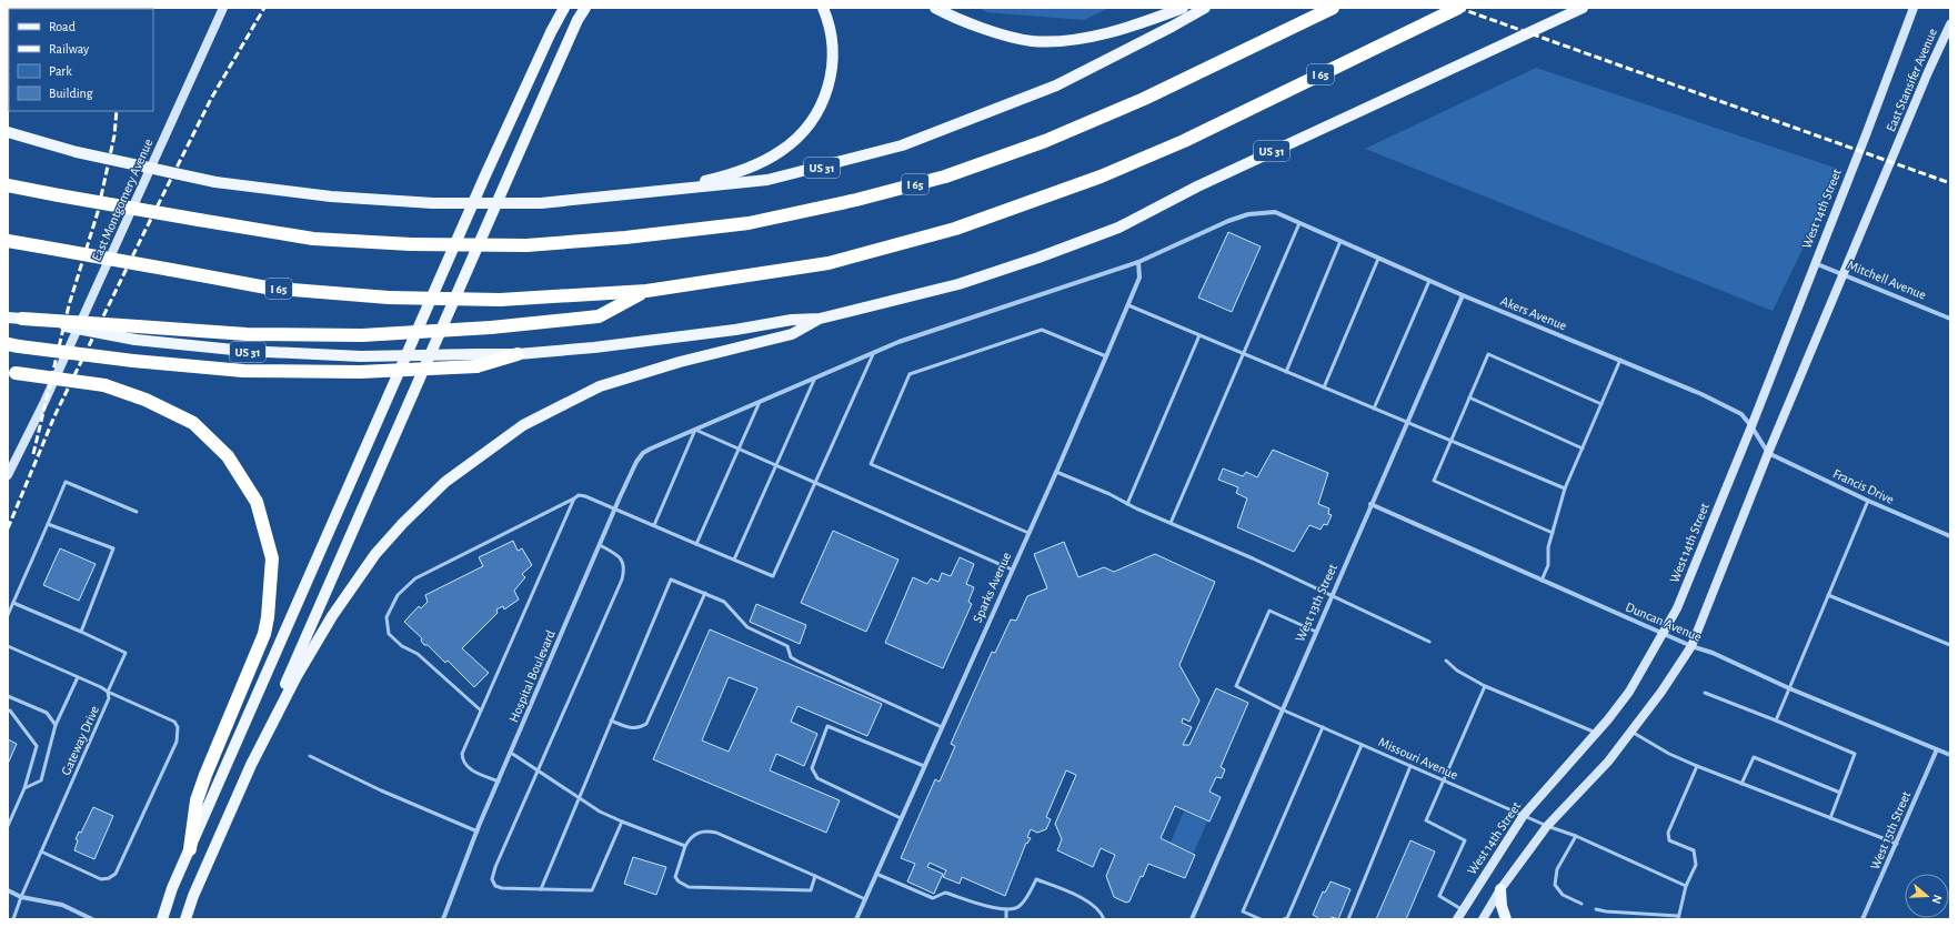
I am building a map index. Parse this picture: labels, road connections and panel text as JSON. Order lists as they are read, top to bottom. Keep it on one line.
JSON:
{"streets":{"highway":["I 65"],"main road":["US 31"],"street":["East Stansifer Avenue","East Montgomery Avenue","West 14th Street","Mitchell Avenue","Akers Avenue","Francis Drive","Sparks Avenue","West 13th Street","Duncan Avenue","Hospital Boulevard","West 15th Street"],"lane":["Gateway Drive","Missouri Avenue"]},"crossings":[["East Stansifer Avenue","West 14th Street"],["East Stansifer Avenue","Mitchell Avenue"],["West 14th Street","Mitchell Avenue"],["West 14th Street","Akers Avenue"],["West 14th Street","Duncan Avenue"],["West 14th Street","Missouri Avenue"],["Akers Avenue","Francis Drive"],["Akers Avenue","Sparks Avenue"],["Akers Avenue","West 13th Street"],["West 13th Street","Duncan Avenue"],["West 13th Street","Missouri Avenue"],["Duncan Avenue","West 15th Street"]],"legend":["Road","Railway","Park","Building"],"north":"right"}
